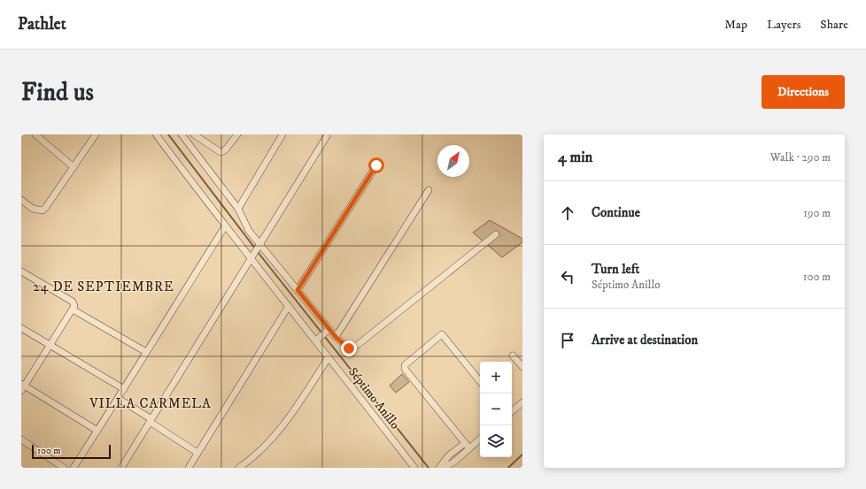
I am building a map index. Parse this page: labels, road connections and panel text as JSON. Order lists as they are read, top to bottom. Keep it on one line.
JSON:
{"streets":{"street":["Séptimo Anillo"]},"districts":["24 DE SEPTIEMBRE","VILLA CARMELA"],"scale_bar":"100 m","north":"top right","page":{"header":"Pathlet","nav":["Map","Layers","Share"],"buttons":"Directions","title":"Find us","heading":["4 min","Walk · 290 m"],"list":[["Continue","190 m"],["Turn left","Séptimo Anillo","100 m"],"Arrive at destination"],"map_buttons":["+","−"],"scale":"100 m"}}
